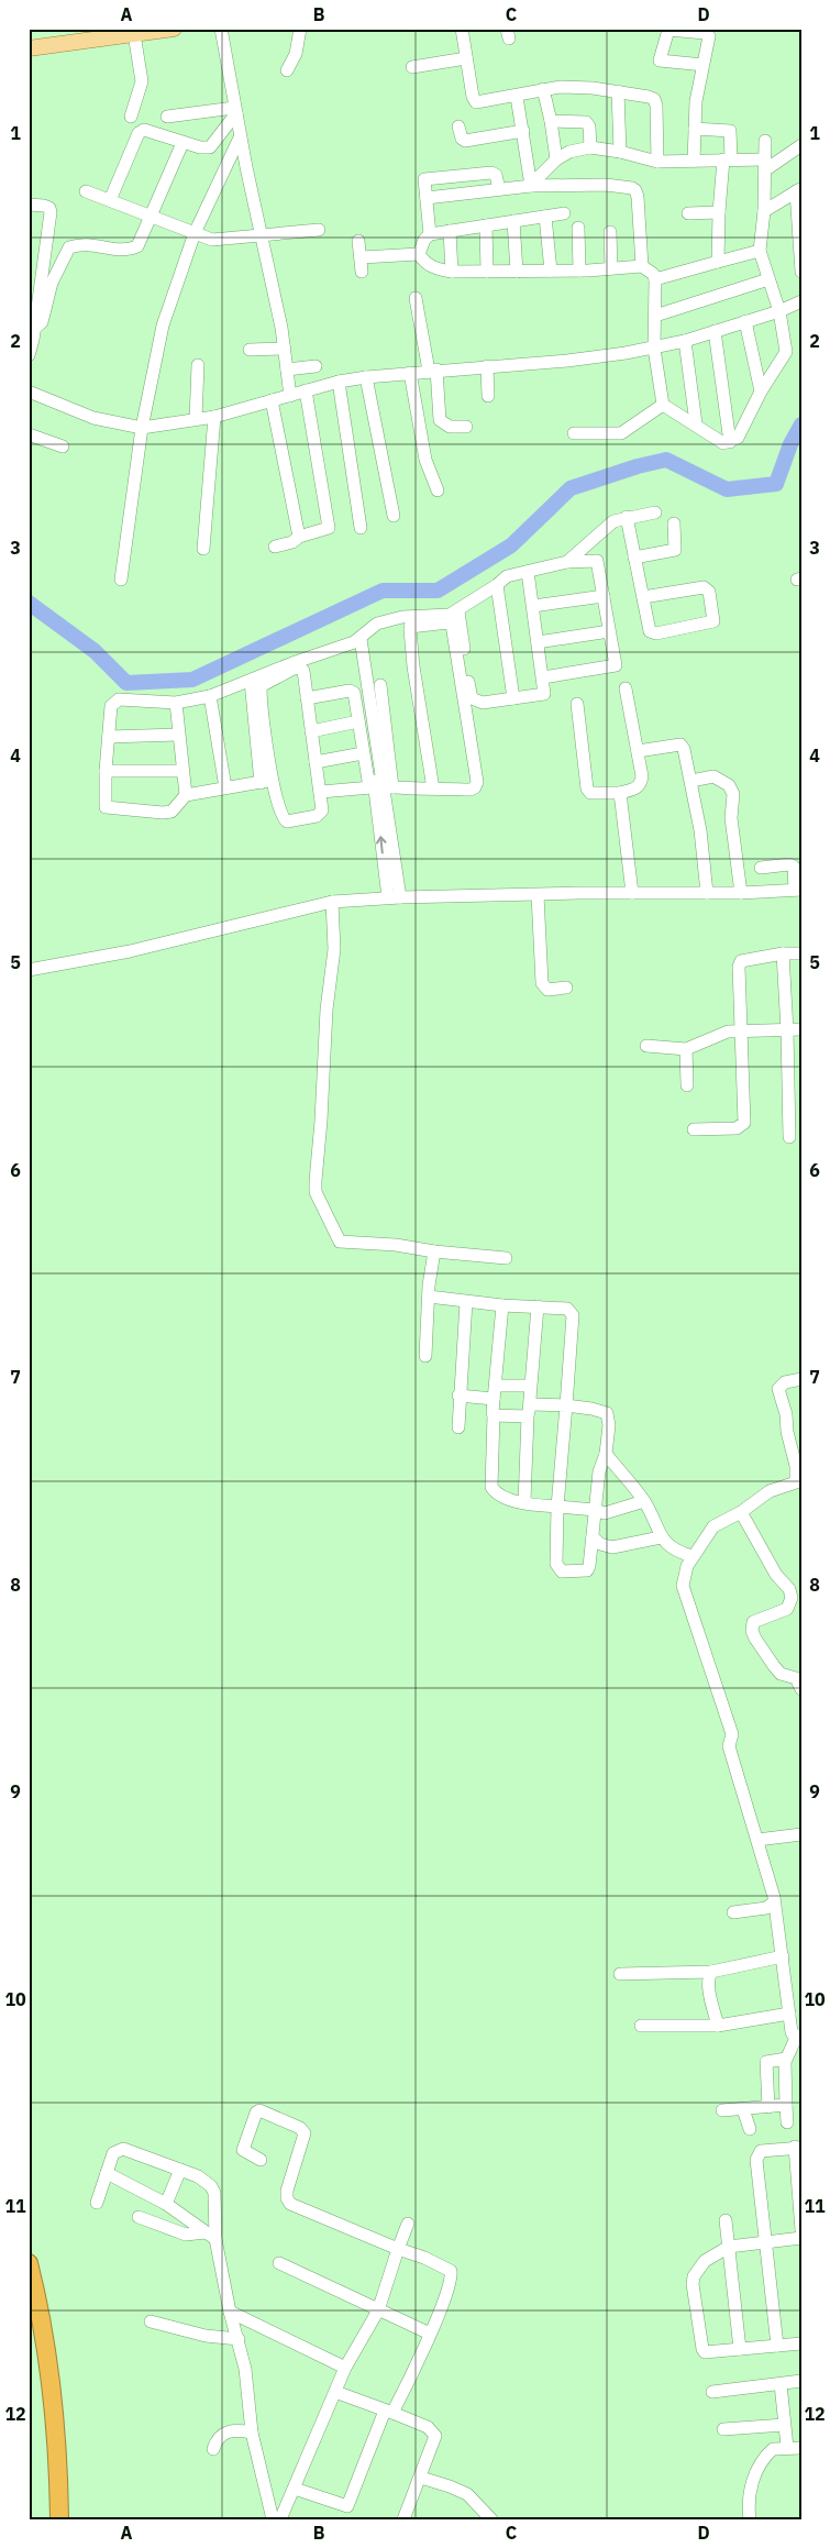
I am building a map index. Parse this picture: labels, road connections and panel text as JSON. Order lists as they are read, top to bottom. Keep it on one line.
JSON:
{"grid":{"columns":["A","B","C","D"],"rows":["1","2","3","4","5","6","7","8","9","10","11","12"]}}
